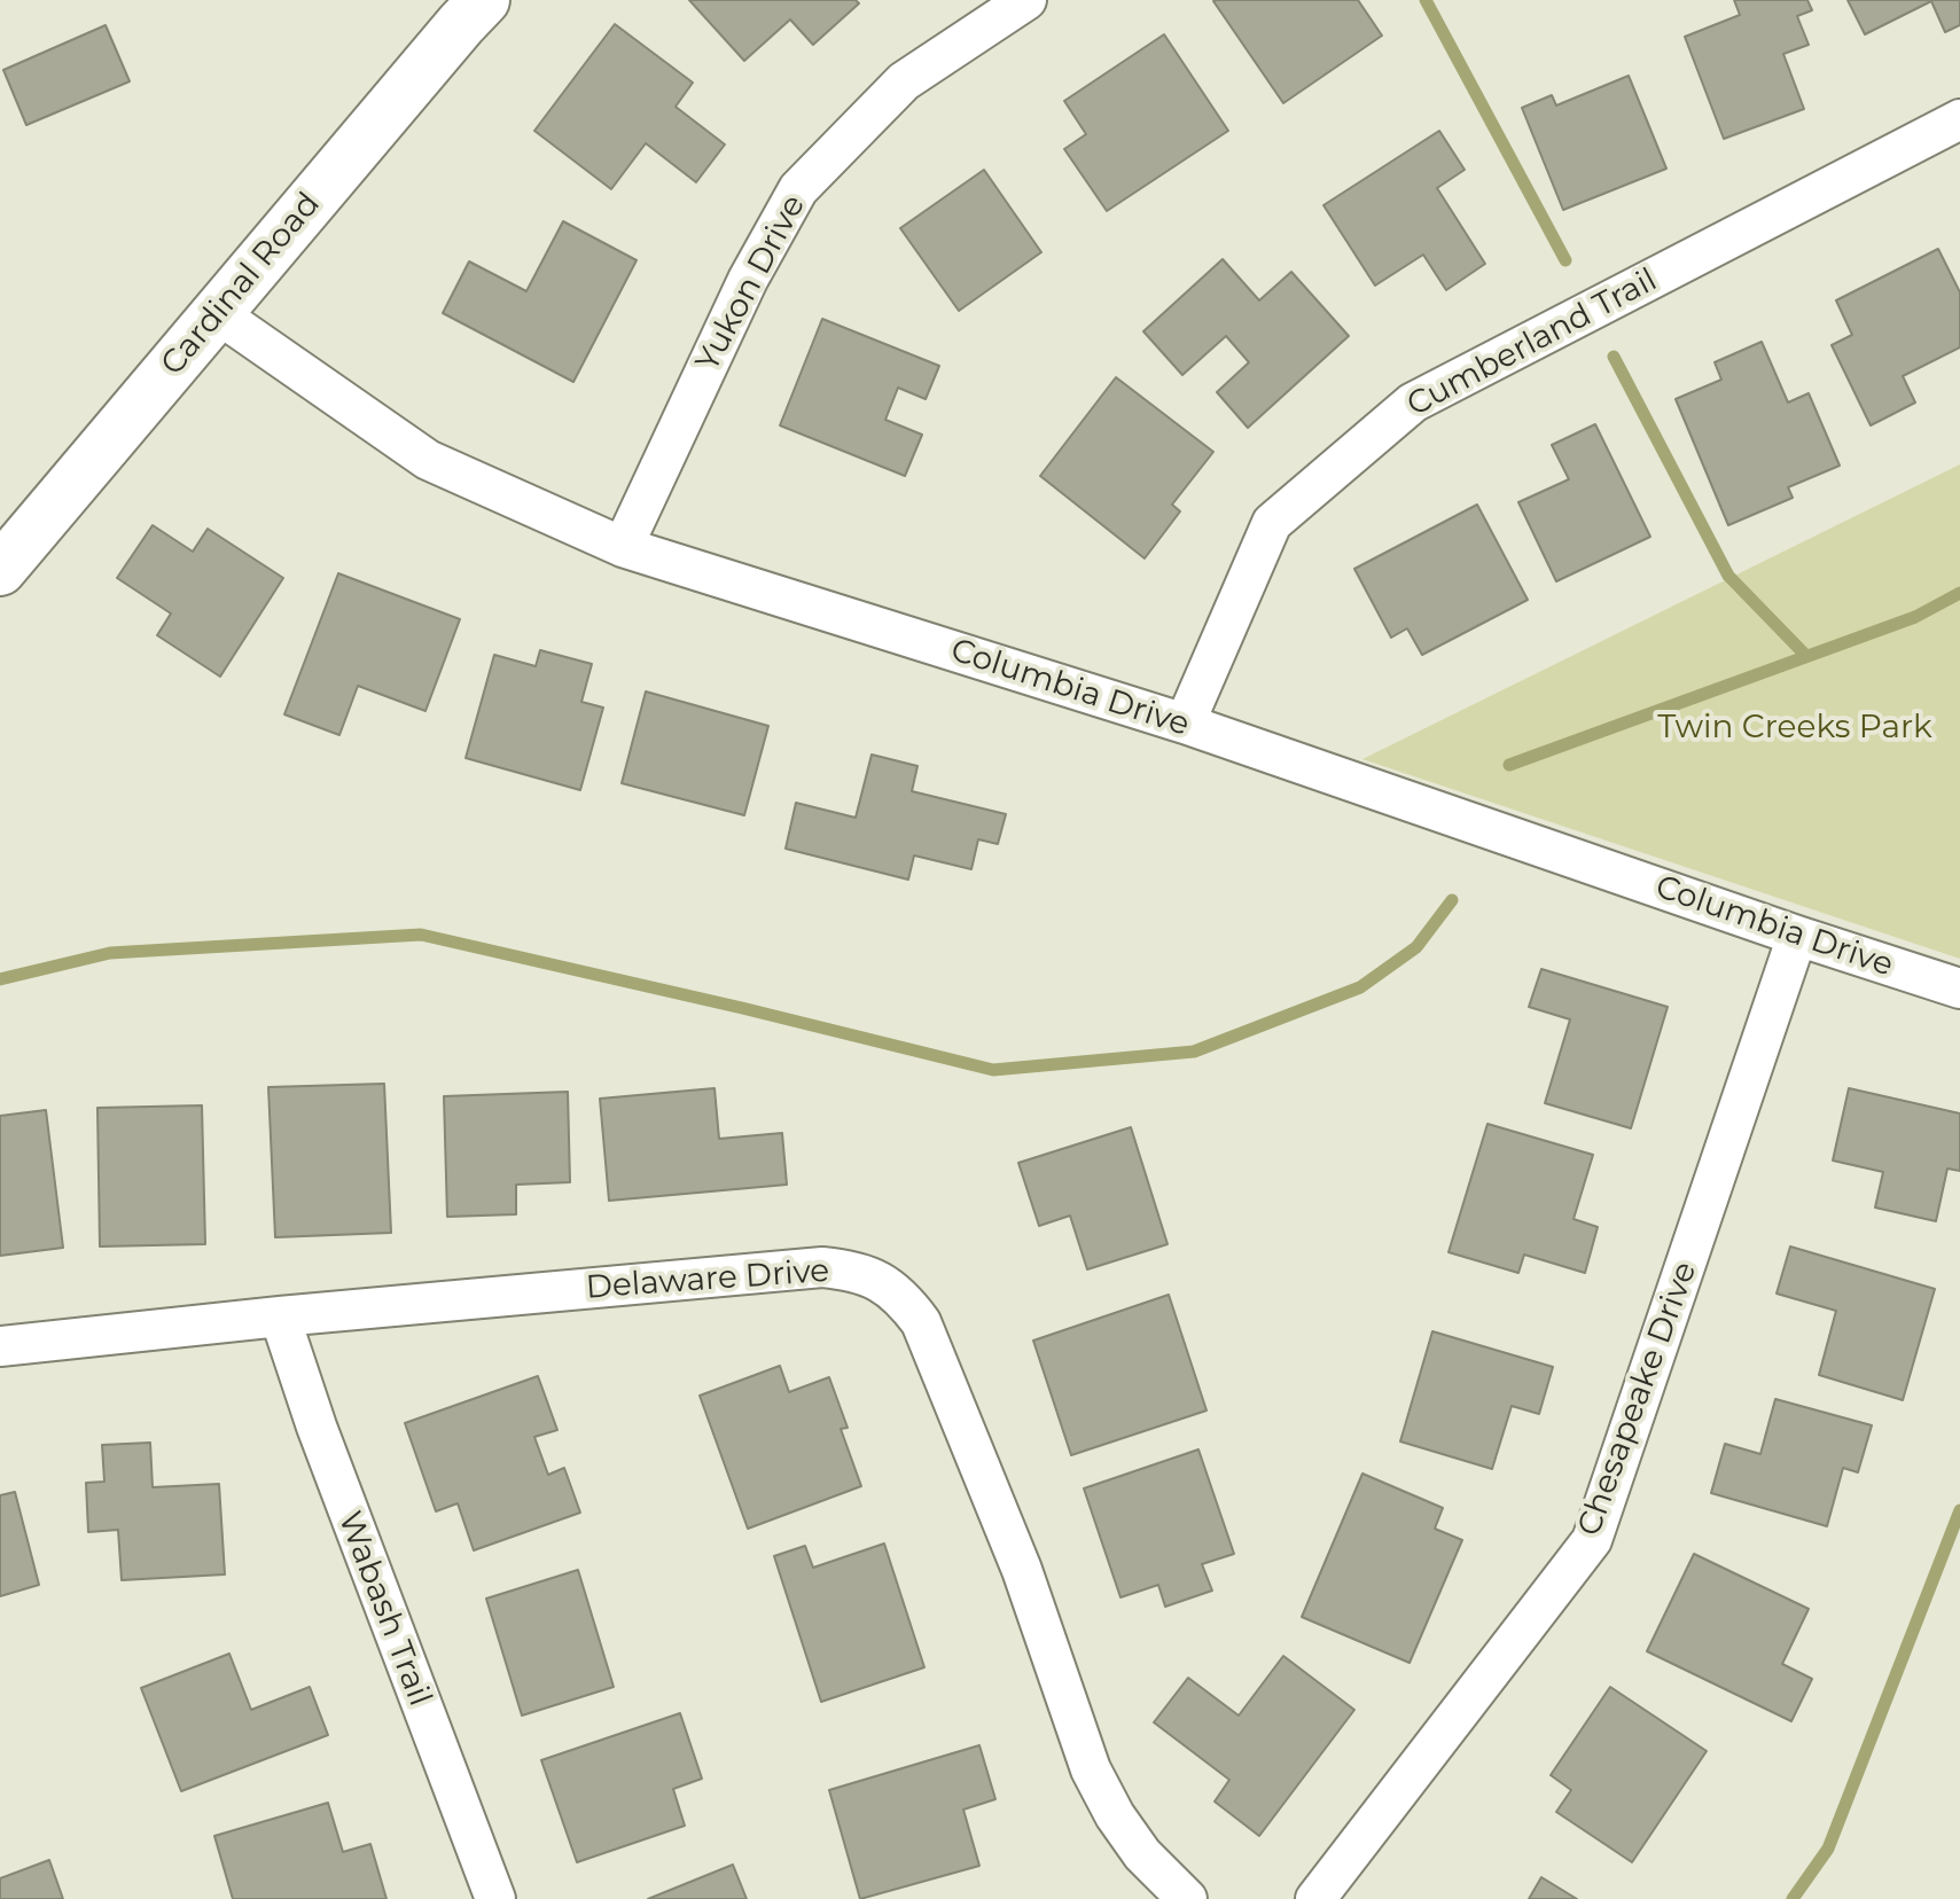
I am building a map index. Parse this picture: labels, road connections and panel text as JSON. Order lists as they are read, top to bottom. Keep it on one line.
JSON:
{"streets":{"street":["Yukon Drive","Cardinal Road","Cumberland Trail","Columbia Drive","Delaware Drive","Chesapeake Drive","Wabash Trail"]},"crossings":[["Yukon Drive","Columbia Drive"],["Cardinal Road","Columbia Drive"],["Cumberland Trail","Columbia Drive"],["Columbia Drive","Chesapeake Drive"],["Delaware Drive","Wabash Trail"]],"parks":["Twin Creeks Park"]}
